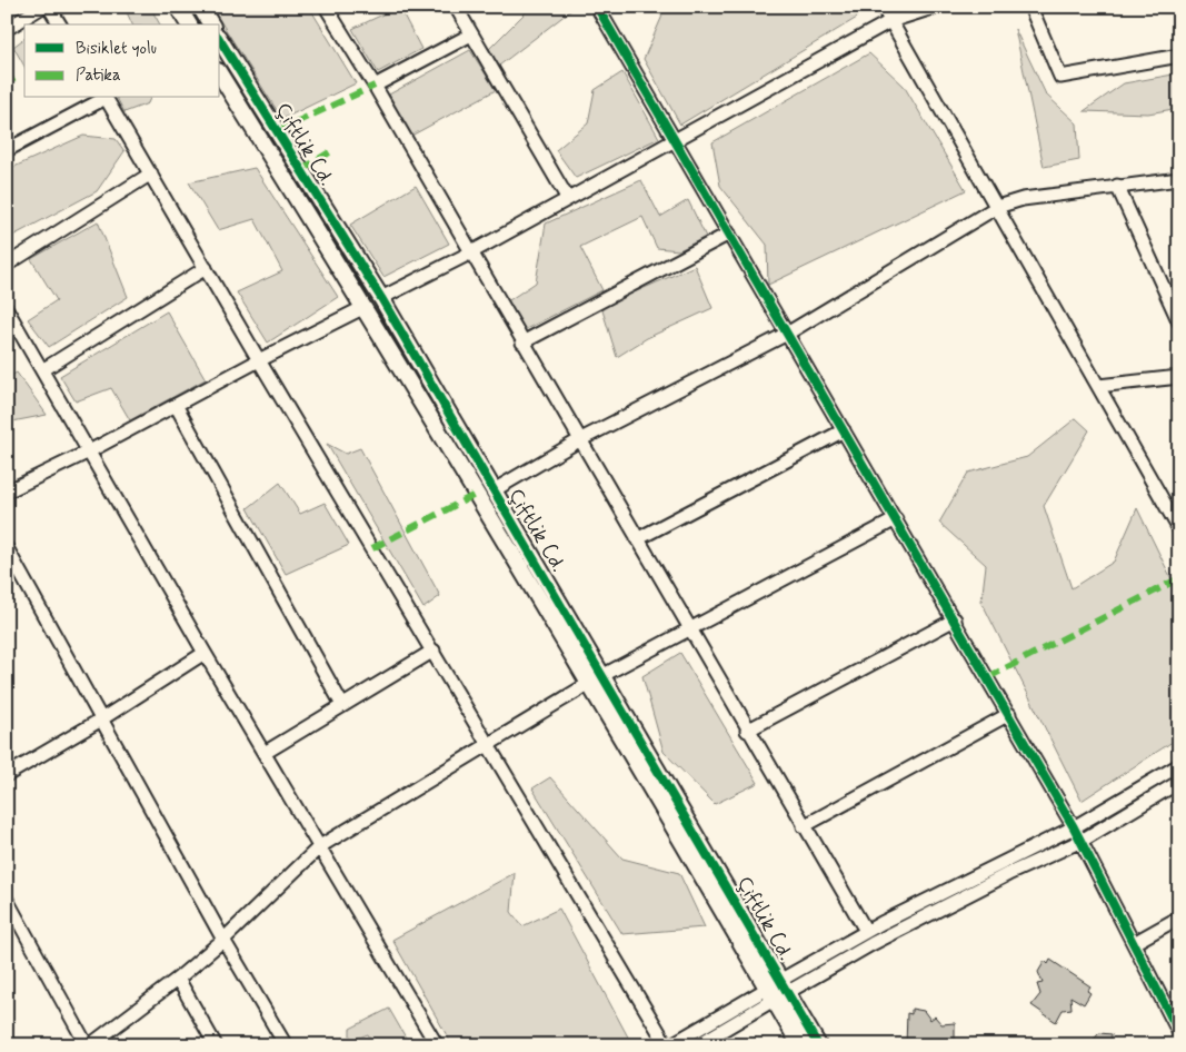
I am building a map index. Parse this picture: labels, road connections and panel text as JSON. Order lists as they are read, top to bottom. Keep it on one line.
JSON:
{"streets":{"street":["Çiftlik Cd."]},"legend":["Bisiklet yolu","Patika"]}
